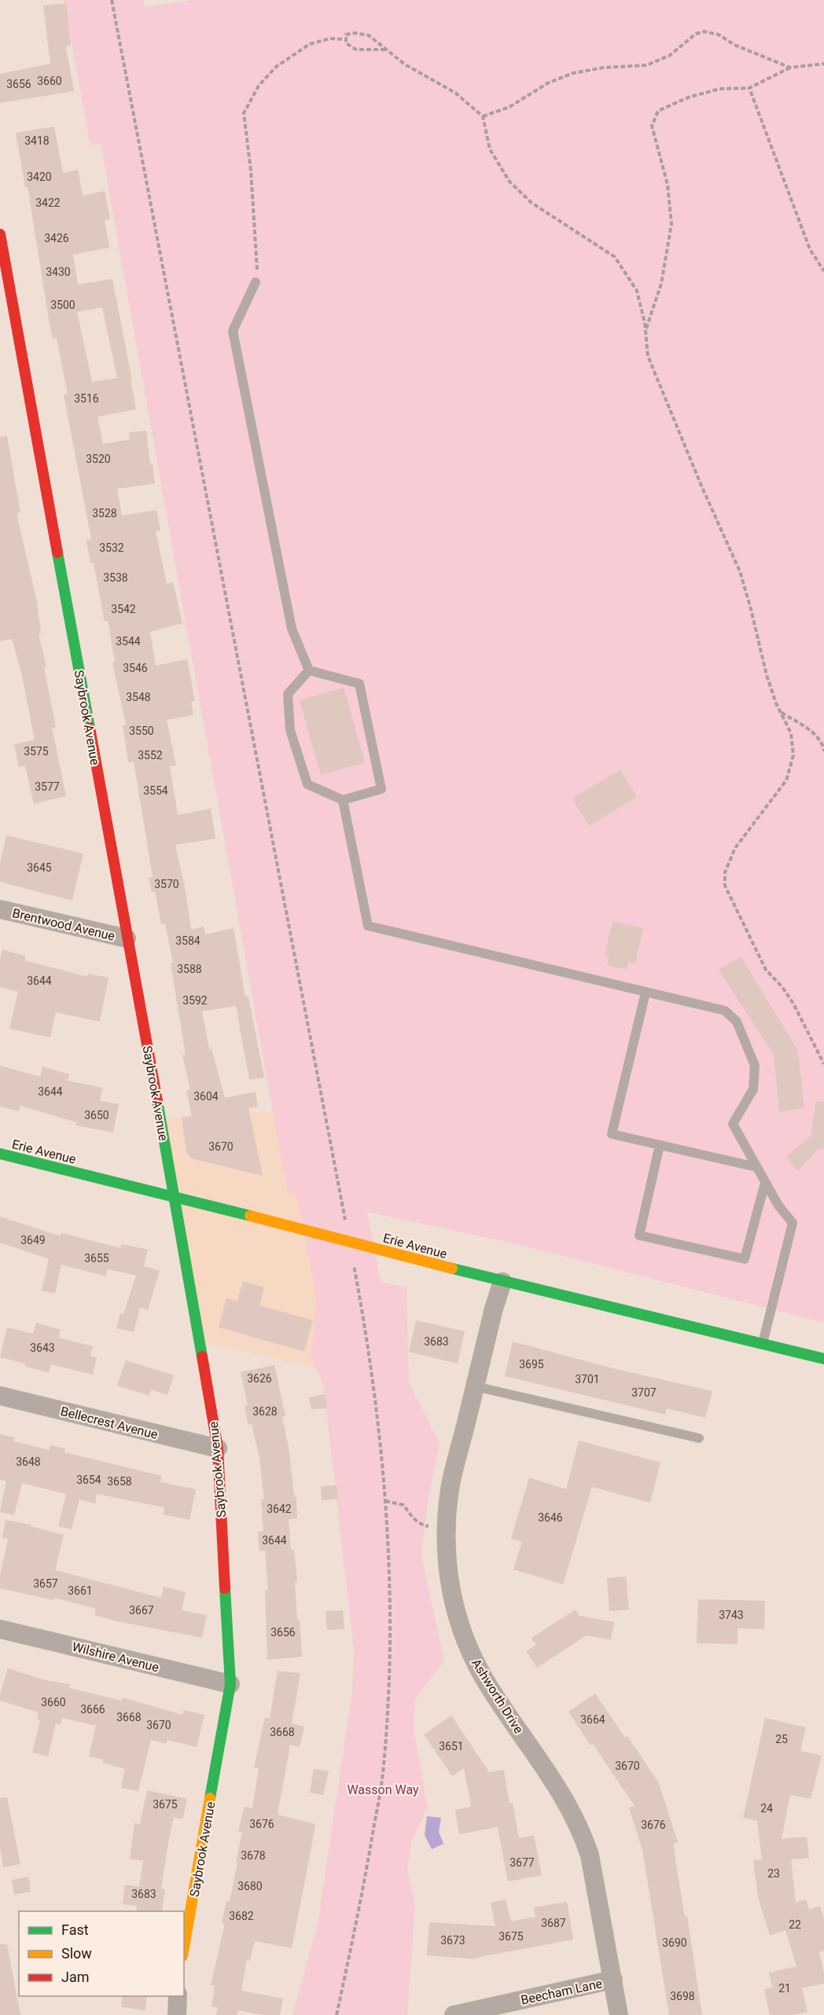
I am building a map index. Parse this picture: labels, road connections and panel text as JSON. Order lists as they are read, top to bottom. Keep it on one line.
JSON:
{"streets":{"street":["Saybrook Avenue","Brentwood Avenue","Erie Avenue","Bellecrest Avenue","Wilshire Avenue","Ashworth Drive","Beecham Lane"]},"crossings":[["Saybrook Avenue","Brentwood Avenue"],["Saybrook Avenue","Erie Avenue"],["Saybrook Avenue","Bellecrest Avenue"],["Saybrook Avenue","Wilshire Avenue"],["Erie Avenue","Ashworth Drive"],["Ashworth Drive","Beecham Lane"]],"parks":["Wasson Way"],"house_numbers":["3660","3656","3418","3420","3422","3426","3430","3500","3516","3520","3528","3532","3538","3542","3544","3546","3548","3550","3575","3552","3577","3554","3645","3570","3584","3588","3644","3592","3644","3604","3650","3670","3649","3655","3683","3643","3695","3626","3701","3707","3628","3648","3654","3658","3642","3646","3644","3657","3661","3667","3743","3656","3660","3666","3668","3664","3670","3668","25","3651","3670","3675","24","3676","3676","3678","3677","23","3680","3683","3682","3687","22","3675","3673","3690","21","3698"],"legend":["Fast","Slow","Jam"]}
